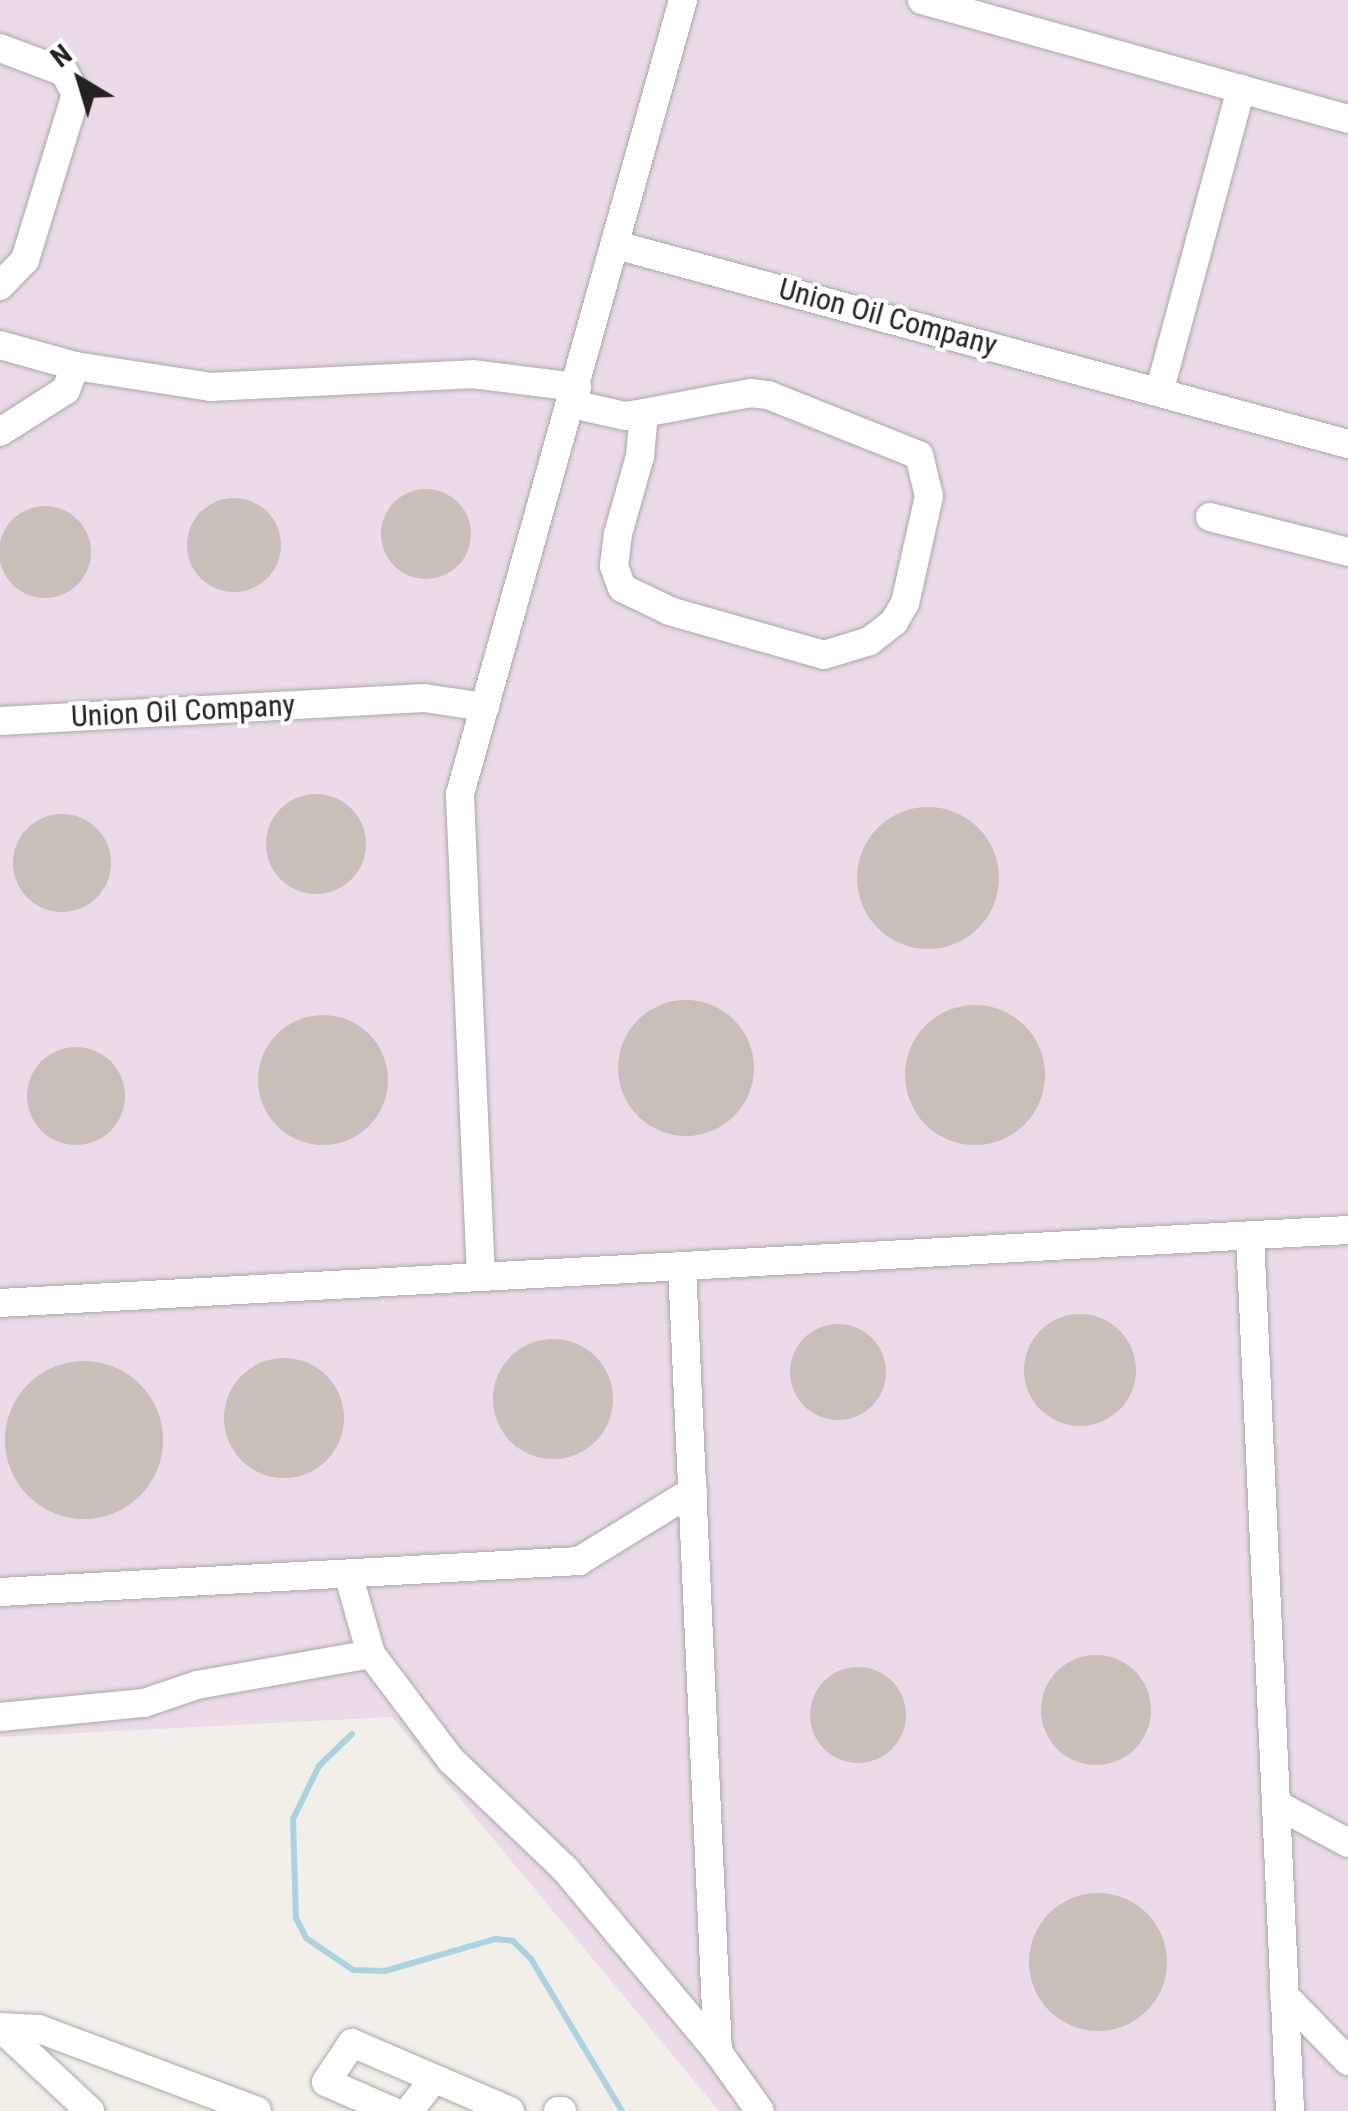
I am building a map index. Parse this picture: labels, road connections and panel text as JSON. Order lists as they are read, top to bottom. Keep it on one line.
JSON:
{"streets":{"street":["Union Oil Company"]},"north":"top left"}
